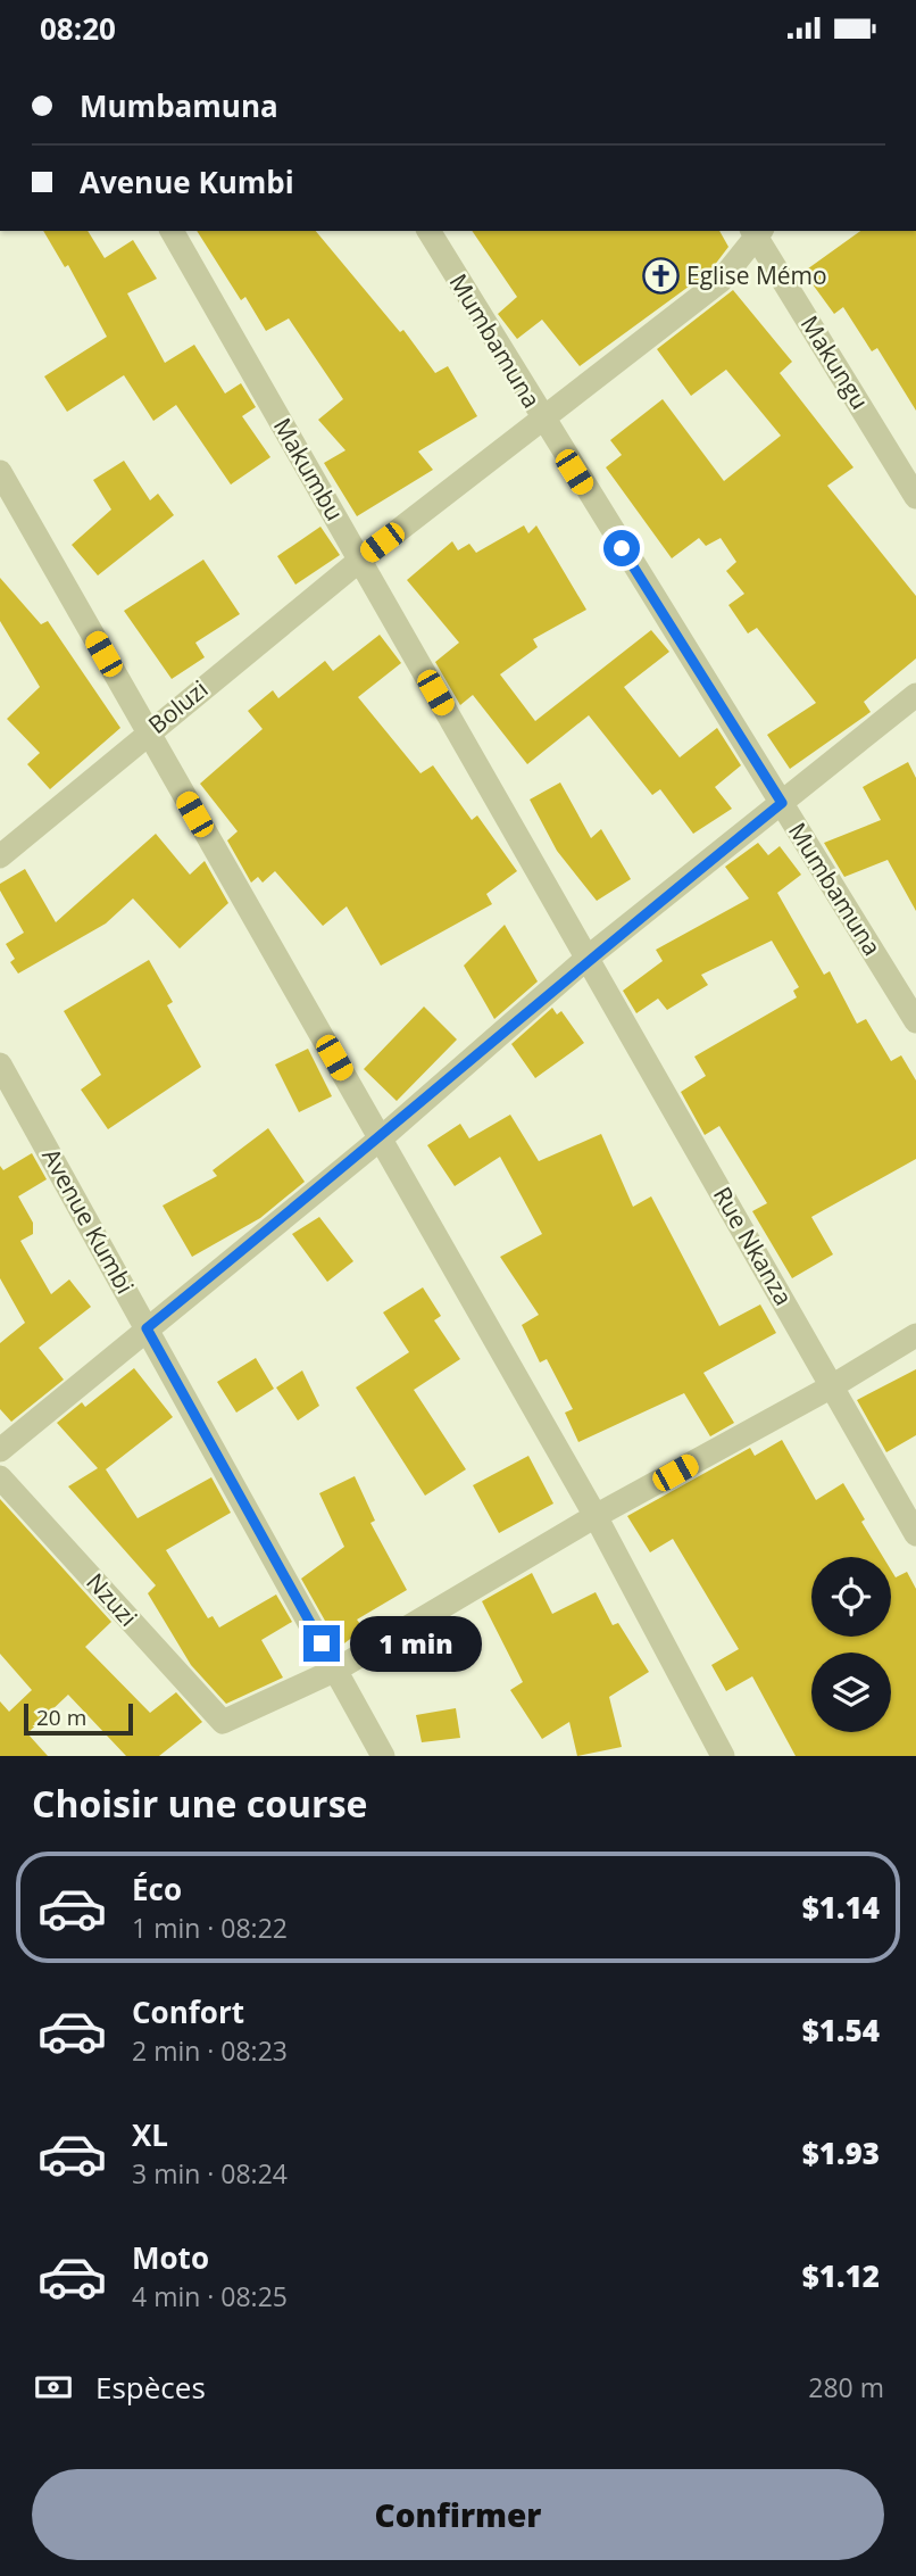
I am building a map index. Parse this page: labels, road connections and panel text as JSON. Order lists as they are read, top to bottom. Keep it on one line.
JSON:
{"streets":{"street":["Mumbamuna","Makungu","Makumbu","Boluzi","Avenue Kumbi","Rue Nkanza","Nzuzi"]},"crossings":[["Mumbamuna","Boluzi"],["Makungu","Boluzi"],["Makumbu","Boluzi"],["Makumbu","Rue Nkanza"],["Avenue Kumbi","Nzuzi"]],"places":{"church":["Eglise Mémo"]},"scale_bar":"20 m","page":{"status":"08:20","banner":["Mumbamuna","Avenue Kumbi"],"bubble":"1 min","scale":"20 m","heading":"Choisir une course","list":[{"name":"Éco","note":"1 min · 08:22","value":"$1.14"},{"name":"Confort","note":"2 min · 08:23","value":"$1.54"},{"name":"XL","note":"3 min · 08:24","value":"$1.93"},{"name":"Moto","note":"4 min · 08:25","value":"$1.12"}],"pay":["Espèces","280 m"],"buttons":"Confirmer"}}
